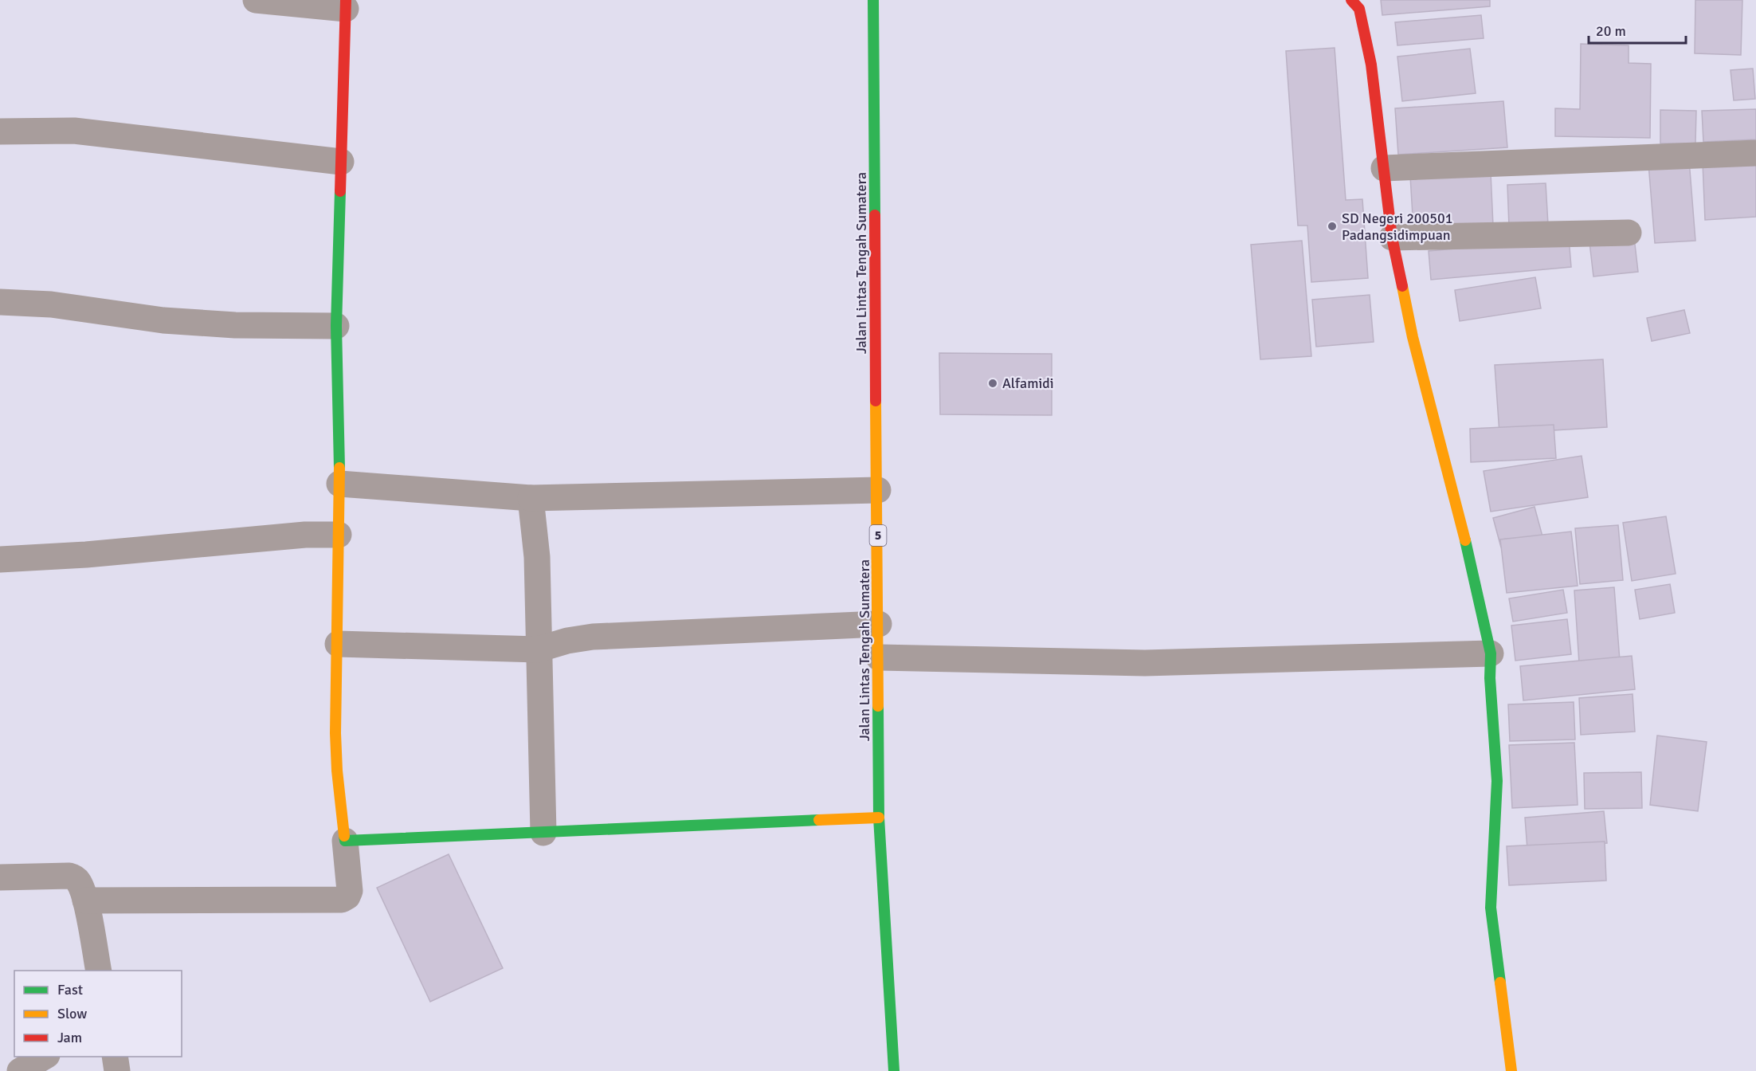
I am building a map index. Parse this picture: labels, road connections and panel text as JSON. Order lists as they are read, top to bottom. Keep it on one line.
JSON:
{"streets":{"main road":["Jalan Lintas Tengah Sumatera","5"]},"places":["SD Negeri 200501 Padangsidimpuan","Alfamidi"],"legend":["Fast","Slow","Jam"],"scale_bar":"20 m"}
